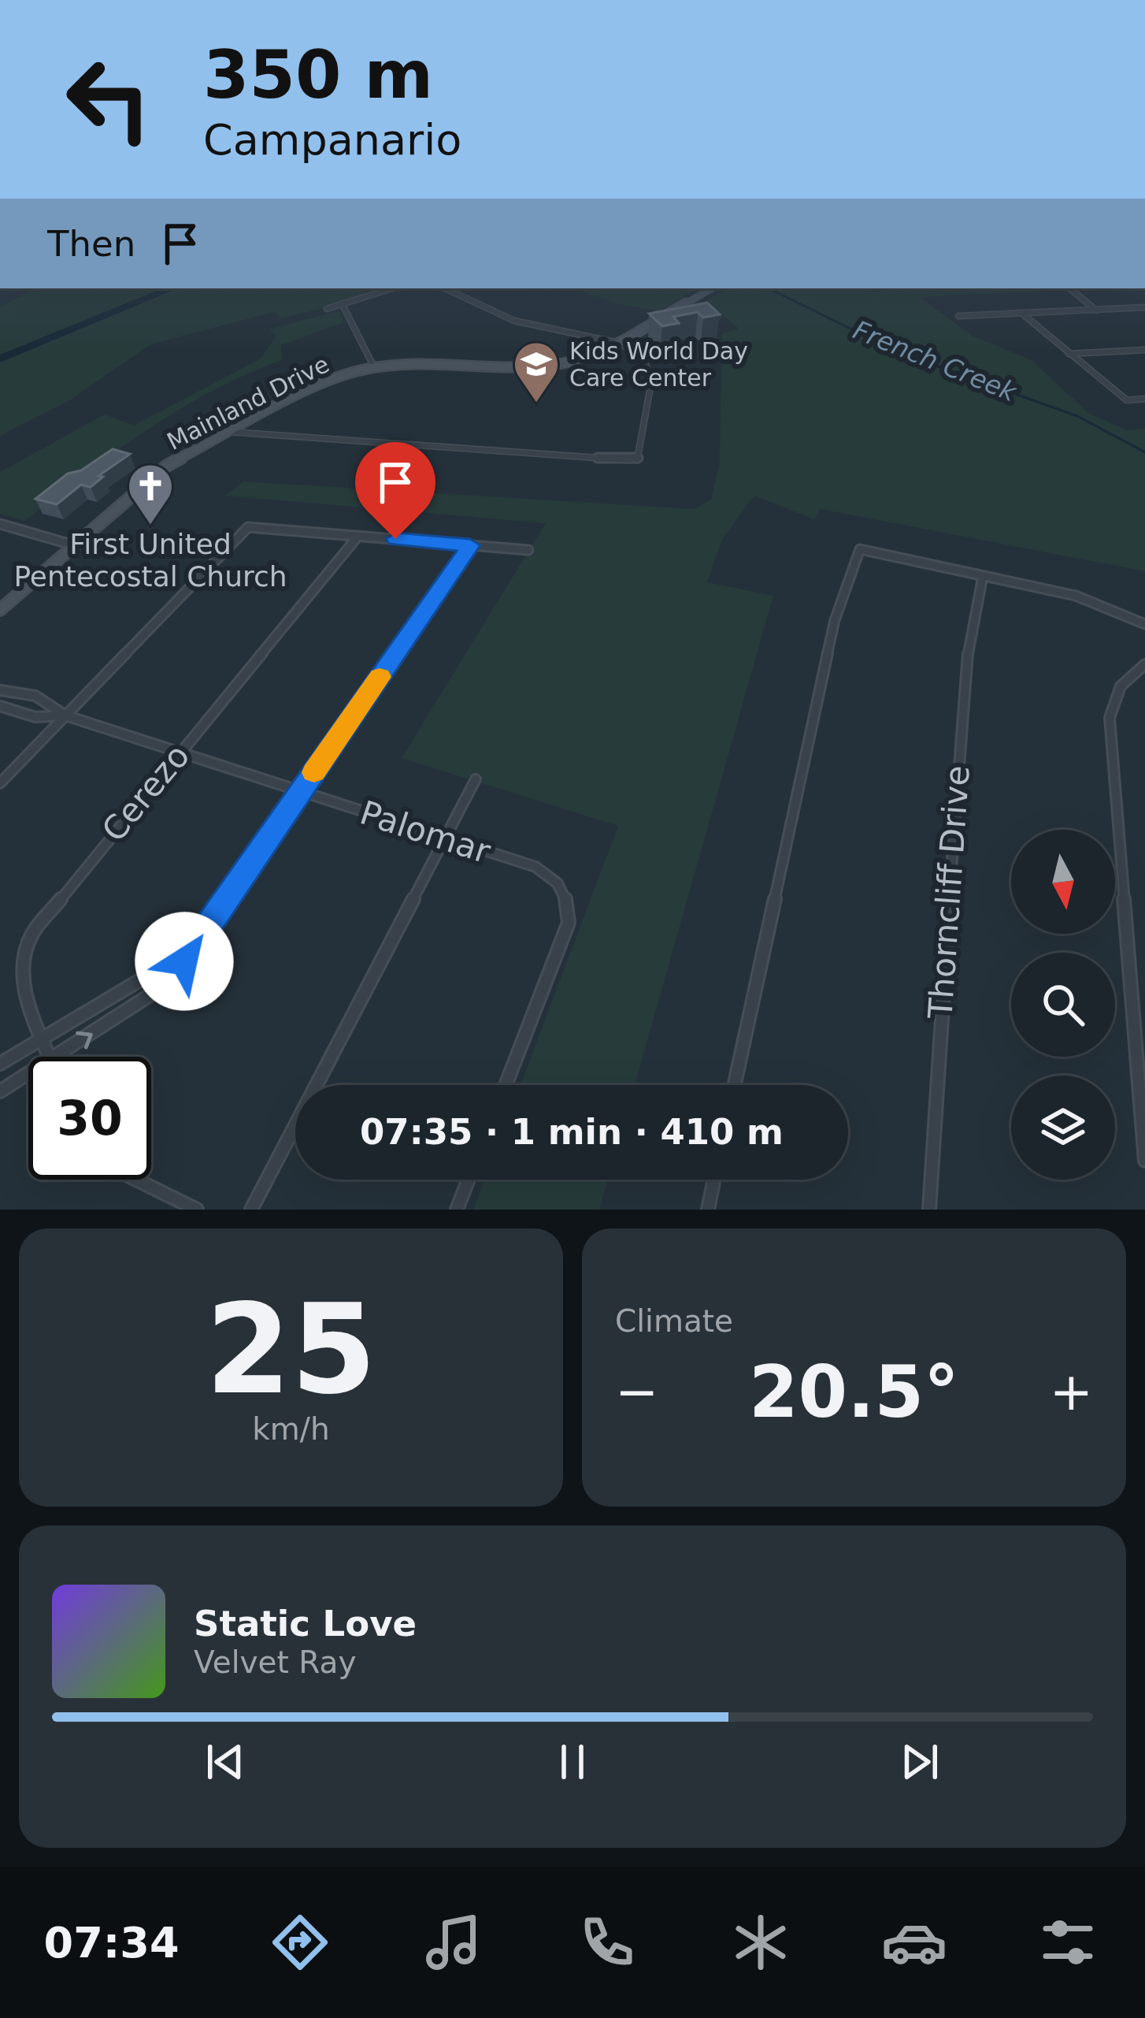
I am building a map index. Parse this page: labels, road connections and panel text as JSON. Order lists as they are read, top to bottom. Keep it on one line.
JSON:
{"streets":{"main road":["Mainland Drive"],"street":["Cerezo","Palomar","Thorncliff Drive"]},"crossings":[["Cerezo","Palomar"]],"water":["French Creek"],"places":{"school or university":["Kids World Day Care Center"],"church":["First United Pentecostal Church"]},"north":"bottom","page":{"turn":["350 m","Campanario"],"then":"Then","limit":"30","trip":"07:35 · 1 min · 410 m","tile":[["25","km/h"],"Climate"],"heat":["−","20.5°","+"],"song":["Static Love","Velvet Ray"],"tabs":"07:34"}}
